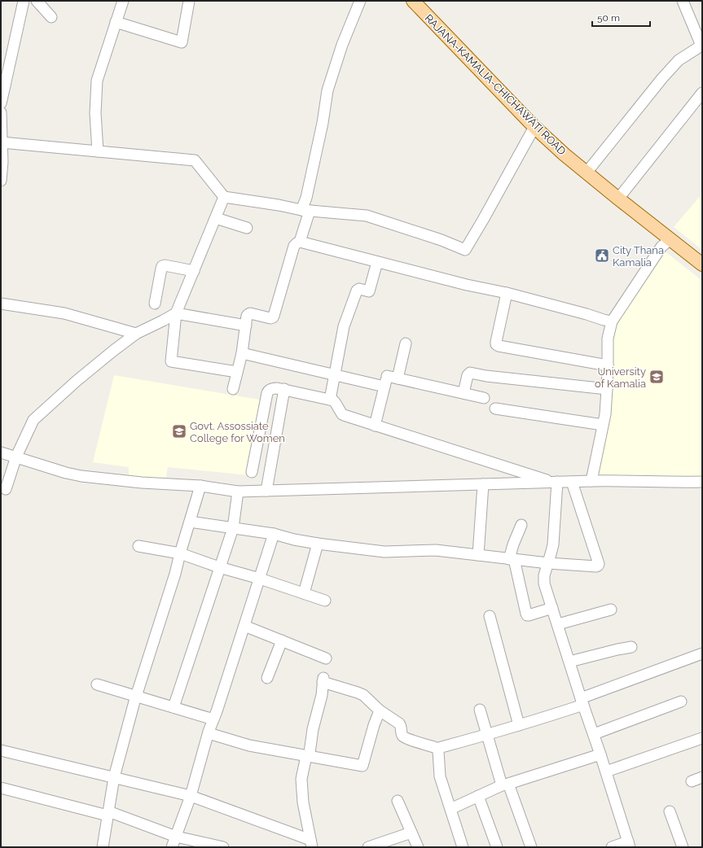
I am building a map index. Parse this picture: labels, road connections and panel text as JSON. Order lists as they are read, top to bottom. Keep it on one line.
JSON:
{"streets":{"main road":["RAJANA-KAMALIA-CHICHAWATI ROAD"]},"places":{"public building":["City Thana Kamalia"],"school or university":["University of Kamalia","Govt. Assossiate College for Women"]},"scale_bar":"50 m"}
